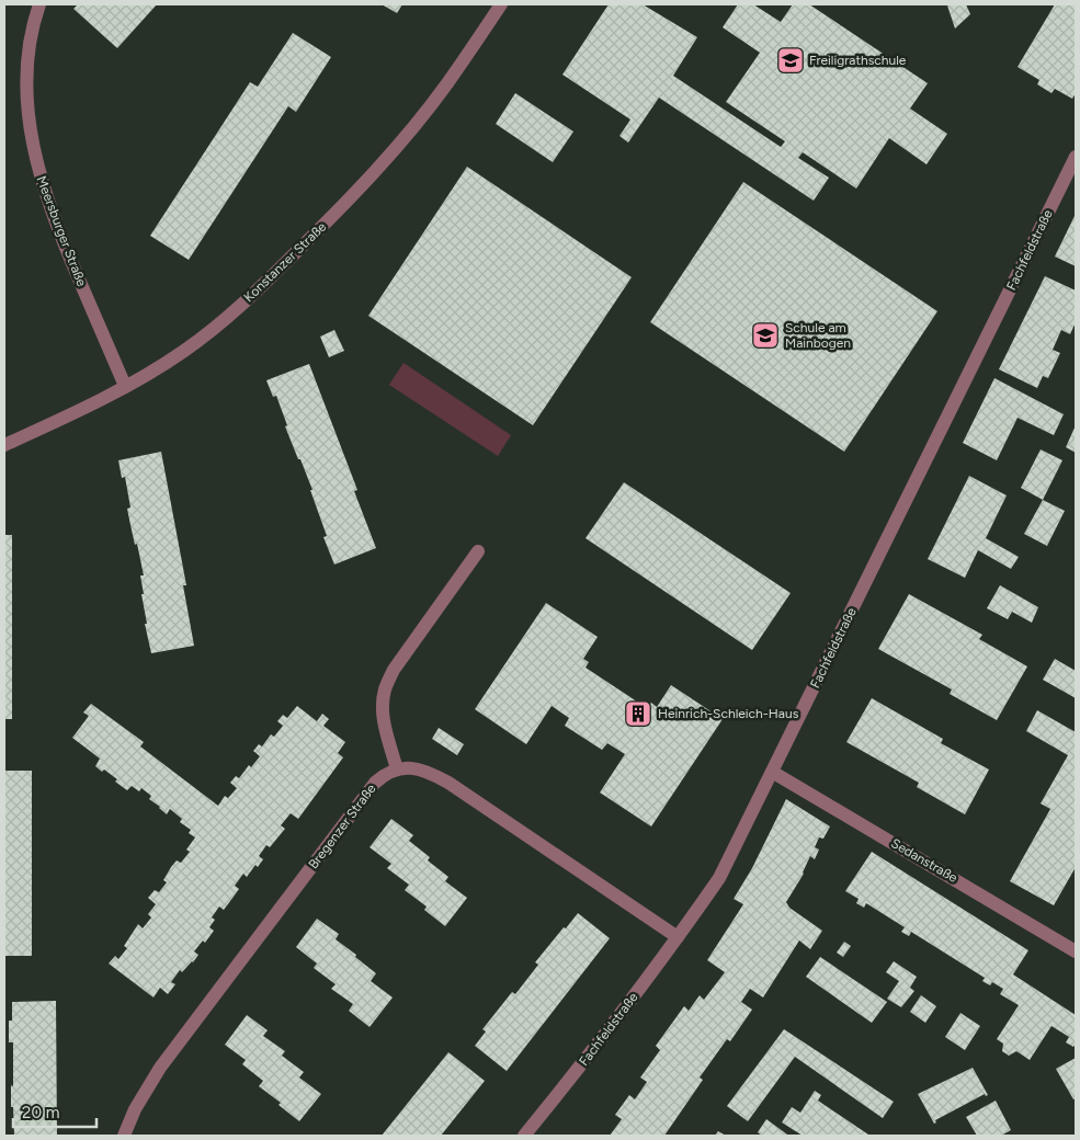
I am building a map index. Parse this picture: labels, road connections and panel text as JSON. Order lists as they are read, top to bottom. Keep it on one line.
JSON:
{"streets":{"street":["Meersburger Straße","Fachfeldstraße","Konstanzer Straße","Bregenzer Straße","Sedanstraße"]},"crossings":[["Meersburger Straße","Konstanzer Straße"],["Fachfeldstraße","Sedanstraße"]],"places":{"school or university":["Freiligrathschule","Schule am Mainbogen"],"building":["Heinrich-Schleich-Haus"]},"scale_bar":"20 m"}
